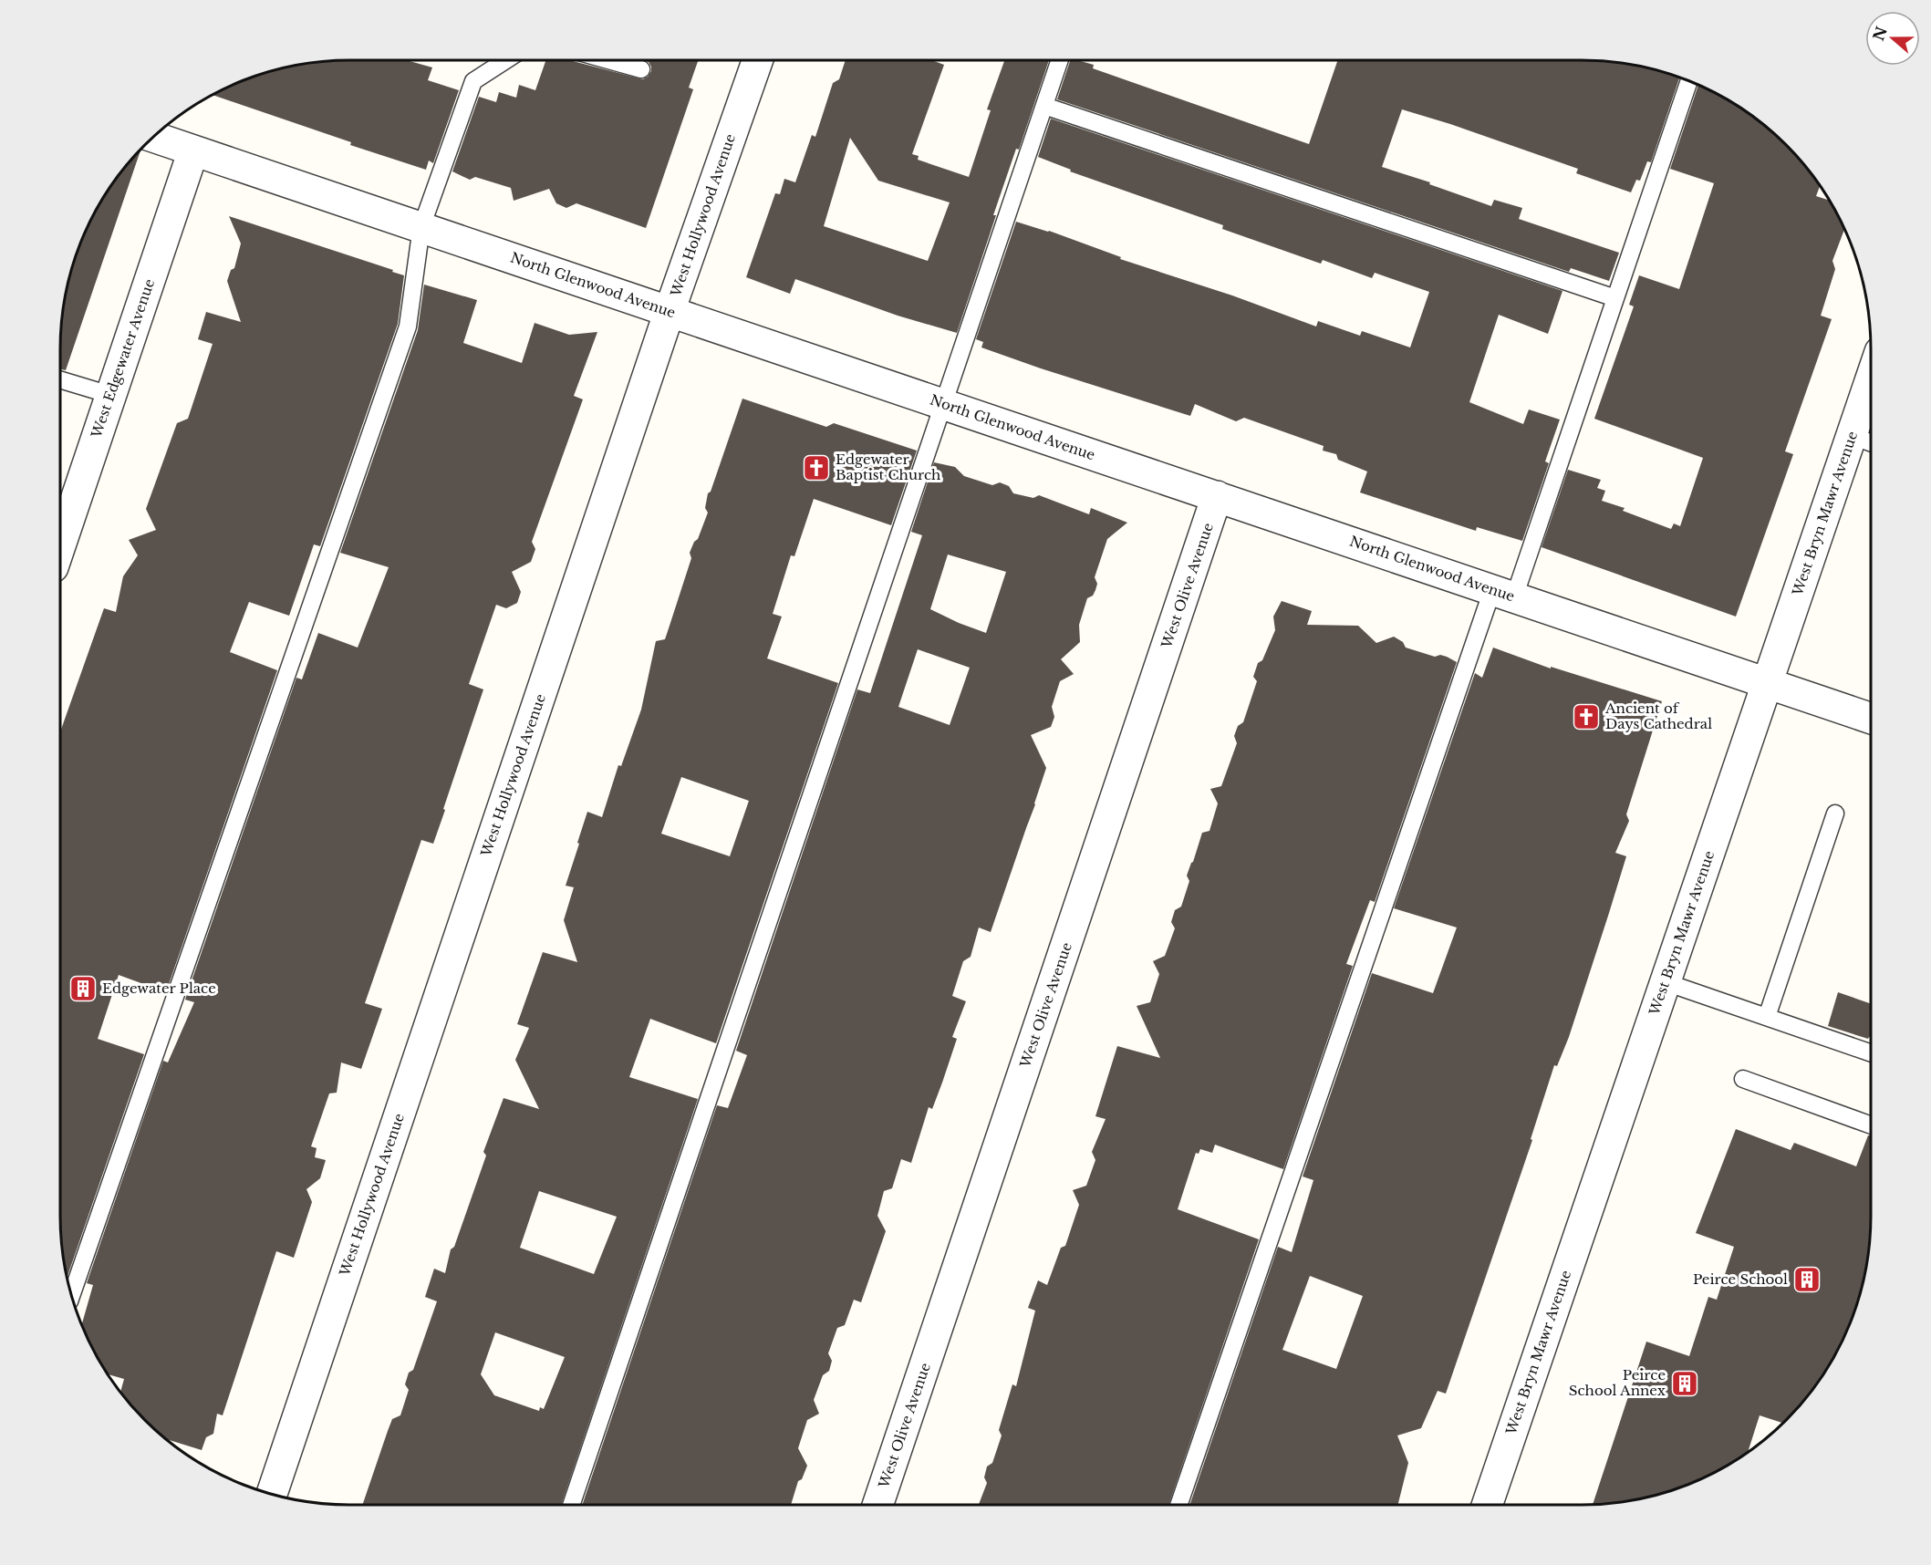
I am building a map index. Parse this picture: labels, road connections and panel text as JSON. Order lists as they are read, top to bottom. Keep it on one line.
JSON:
{"streets":{"street":["West Hollywood Avenue","North Glenwood Avenue","West Edgewater Avenue","West Bryn Mawr Avenue","West Olive Avenue"]},"crossings":[["West Hollywood Avenue","North Glenwood Avenue"],["North Glenwood Avenue","West Edgewater Avenue"],["North Glenwood Avenue","West Bryn Mawr Avenue"],["North Glenwood Avenue","West Olive Avenue"]],"places":{"church":["Edgewater Baptist Church","Ancient of Days Cathedral"],"building":["Edgewater Place","Peirce School","Peirce School Annex"]},"north":"left"}
